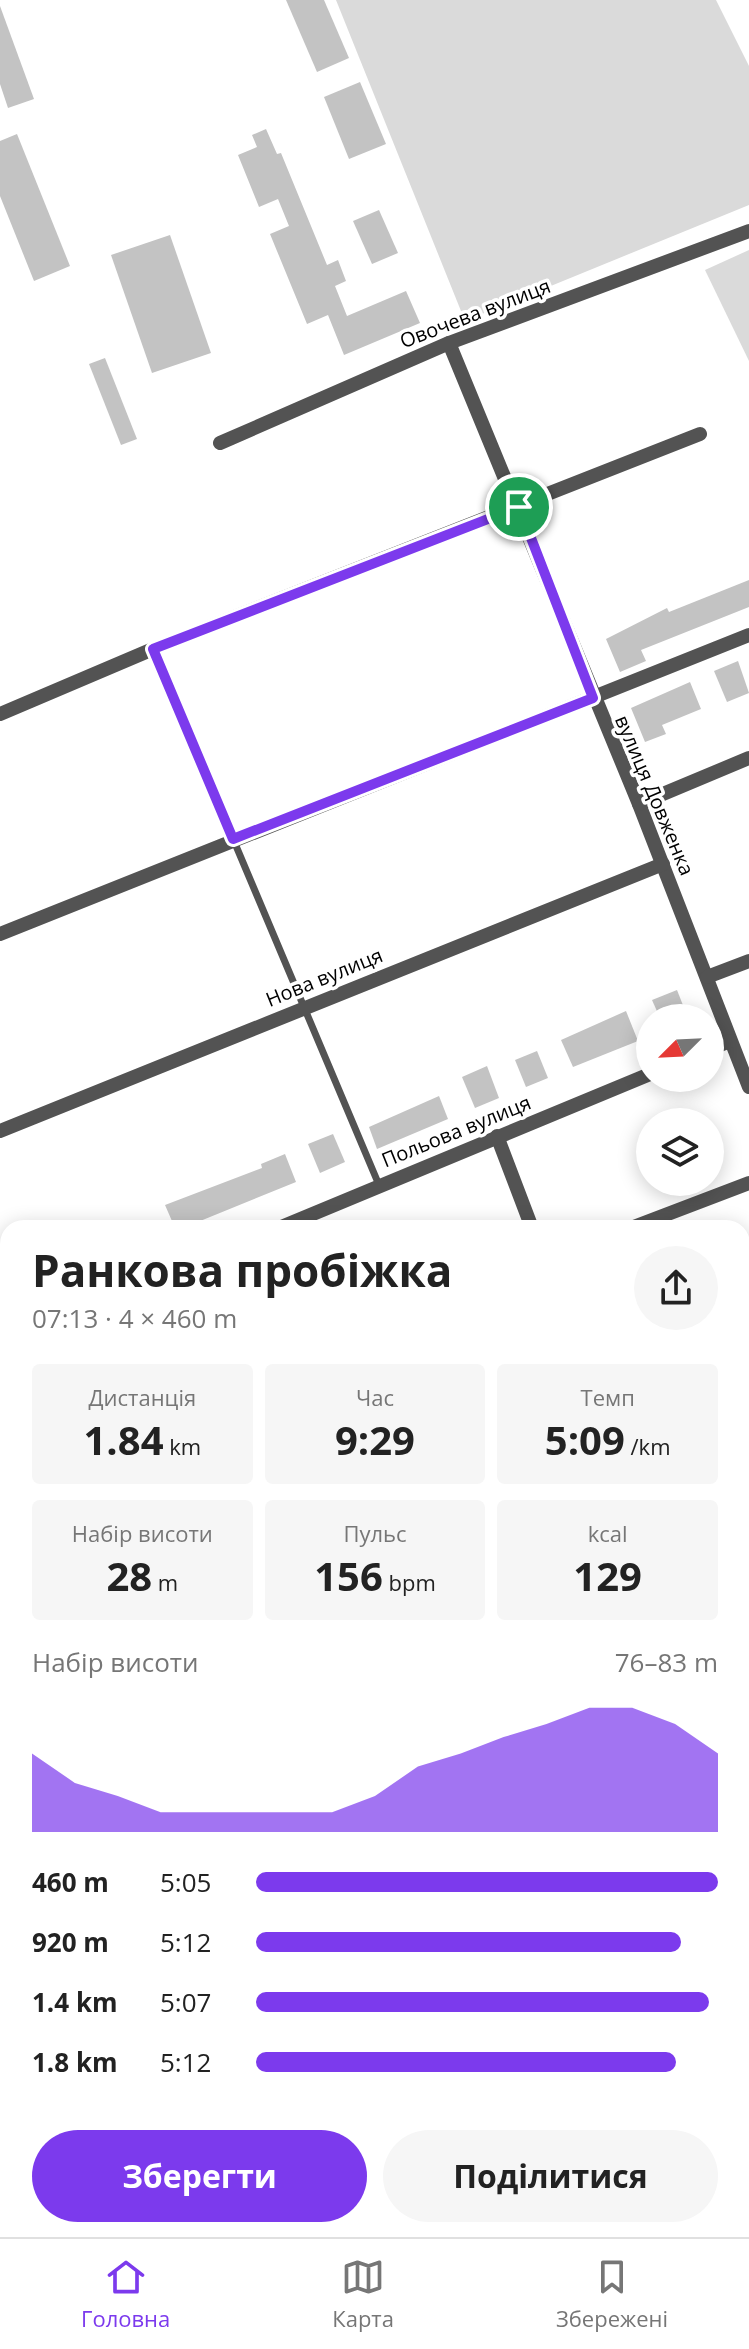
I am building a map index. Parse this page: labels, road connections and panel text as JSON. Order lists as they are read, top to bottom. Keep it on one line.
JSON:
{"streets":{"street":["Овочева вулиця","вулиця Довженка","Нова вулиця","Польова вулиця"]},"crossings":[["Овочева вулиця","вулиця Довженка"],["вулиця Довженка","Нова вулиця"]],"north":"bottom left","page":{"heading":["Ранкова пробіжка","07:13 · 4 × 460 m"],"stats":[["Дистанція","1.84 km"],["Час","9:29"],["Темп","5:09 /km"],["Набір висоти","28 m"],["Пульс","156 bpm"],["kcal","129"]],"chart":["Набір висоти","76–83 m"],"list":[{"name":"460 m","note":"5:05"},{"name":"920 m","note":"5:12"},{"name":"1.4 km","note":"5:07"},{"name":"1.8 km","note":"5:12"}],"buttons":["Зберегти","Поділитися"],"tabs":["Головна","Карта","Збережені"]}}
